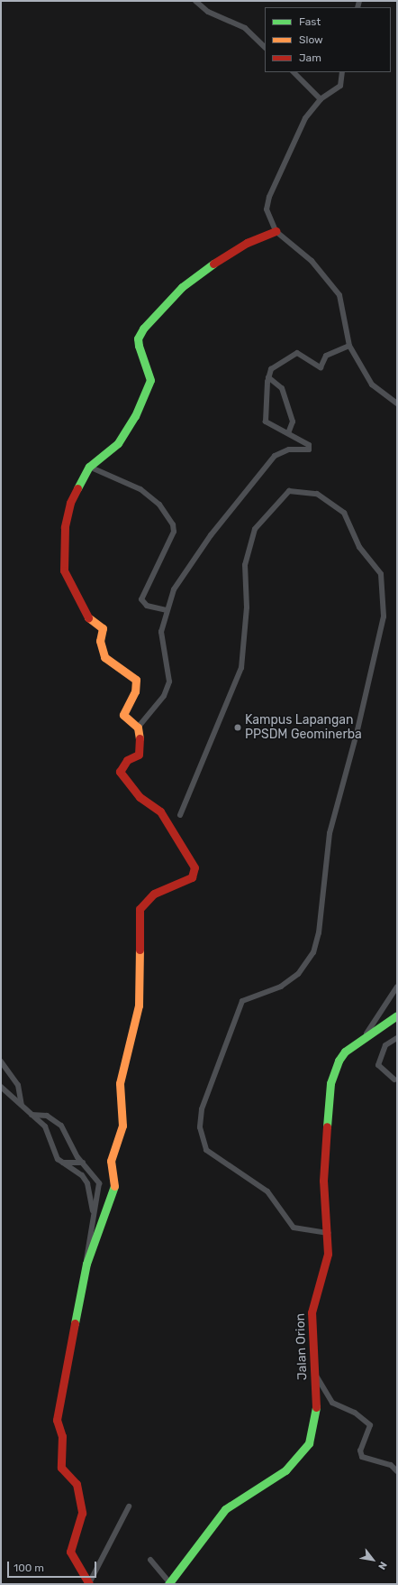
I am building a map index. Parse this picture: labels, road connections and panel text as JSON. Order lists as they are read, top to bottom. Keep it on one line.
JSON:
{"streets":{"main road":["Jalan Orion"]},"places":["Kampus Lapangan PPSDM Geominerba"],"legend":["Fast","Slow","Jam"],"scale_bar":"100 m","north":"bottom right"}
